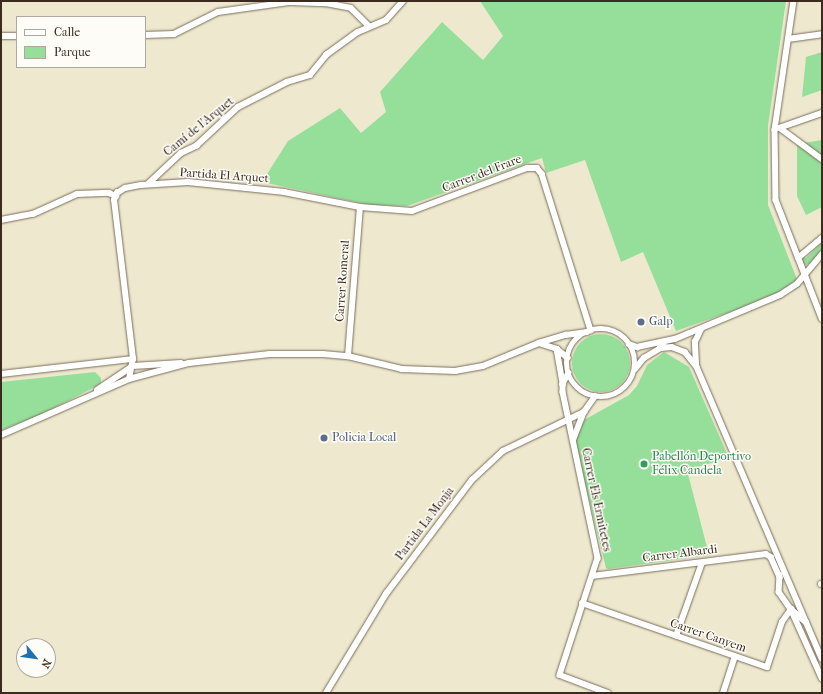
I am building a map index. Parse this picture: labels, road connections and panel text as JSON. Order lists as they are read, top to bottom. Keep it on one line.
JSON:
{"streets":{"street":["Camí de l'Arquet","Carrer del Frare","Partida El Arquet","Carrer Romeral","Carrer Els Ermitetes","Partida La Monja","Carrer Albardi","Carrer Canyem"]},"crossings":[["Camí de l'Arquet","Partida El Arquet"],["Carrer del Frare","Partida El Arquet"],["Carrer del Frare","Carrer Romeral"],["Carrer del Frare","Carrer Els Ermitetes"],["Partida El Arquet","Carrer Romeral"],["Carrer Els Ermitetes","Partida La Monja"],["Carrer Els Ermitetes","Carrer Albardi"],["Carrer Els Ermitetes","Carrer Canyem"]],"places":["Galp","Policia Local","Pabellón Deportivo Félix Candela"],"legend":["Calle","Parque"],"north":"bottom right"}
